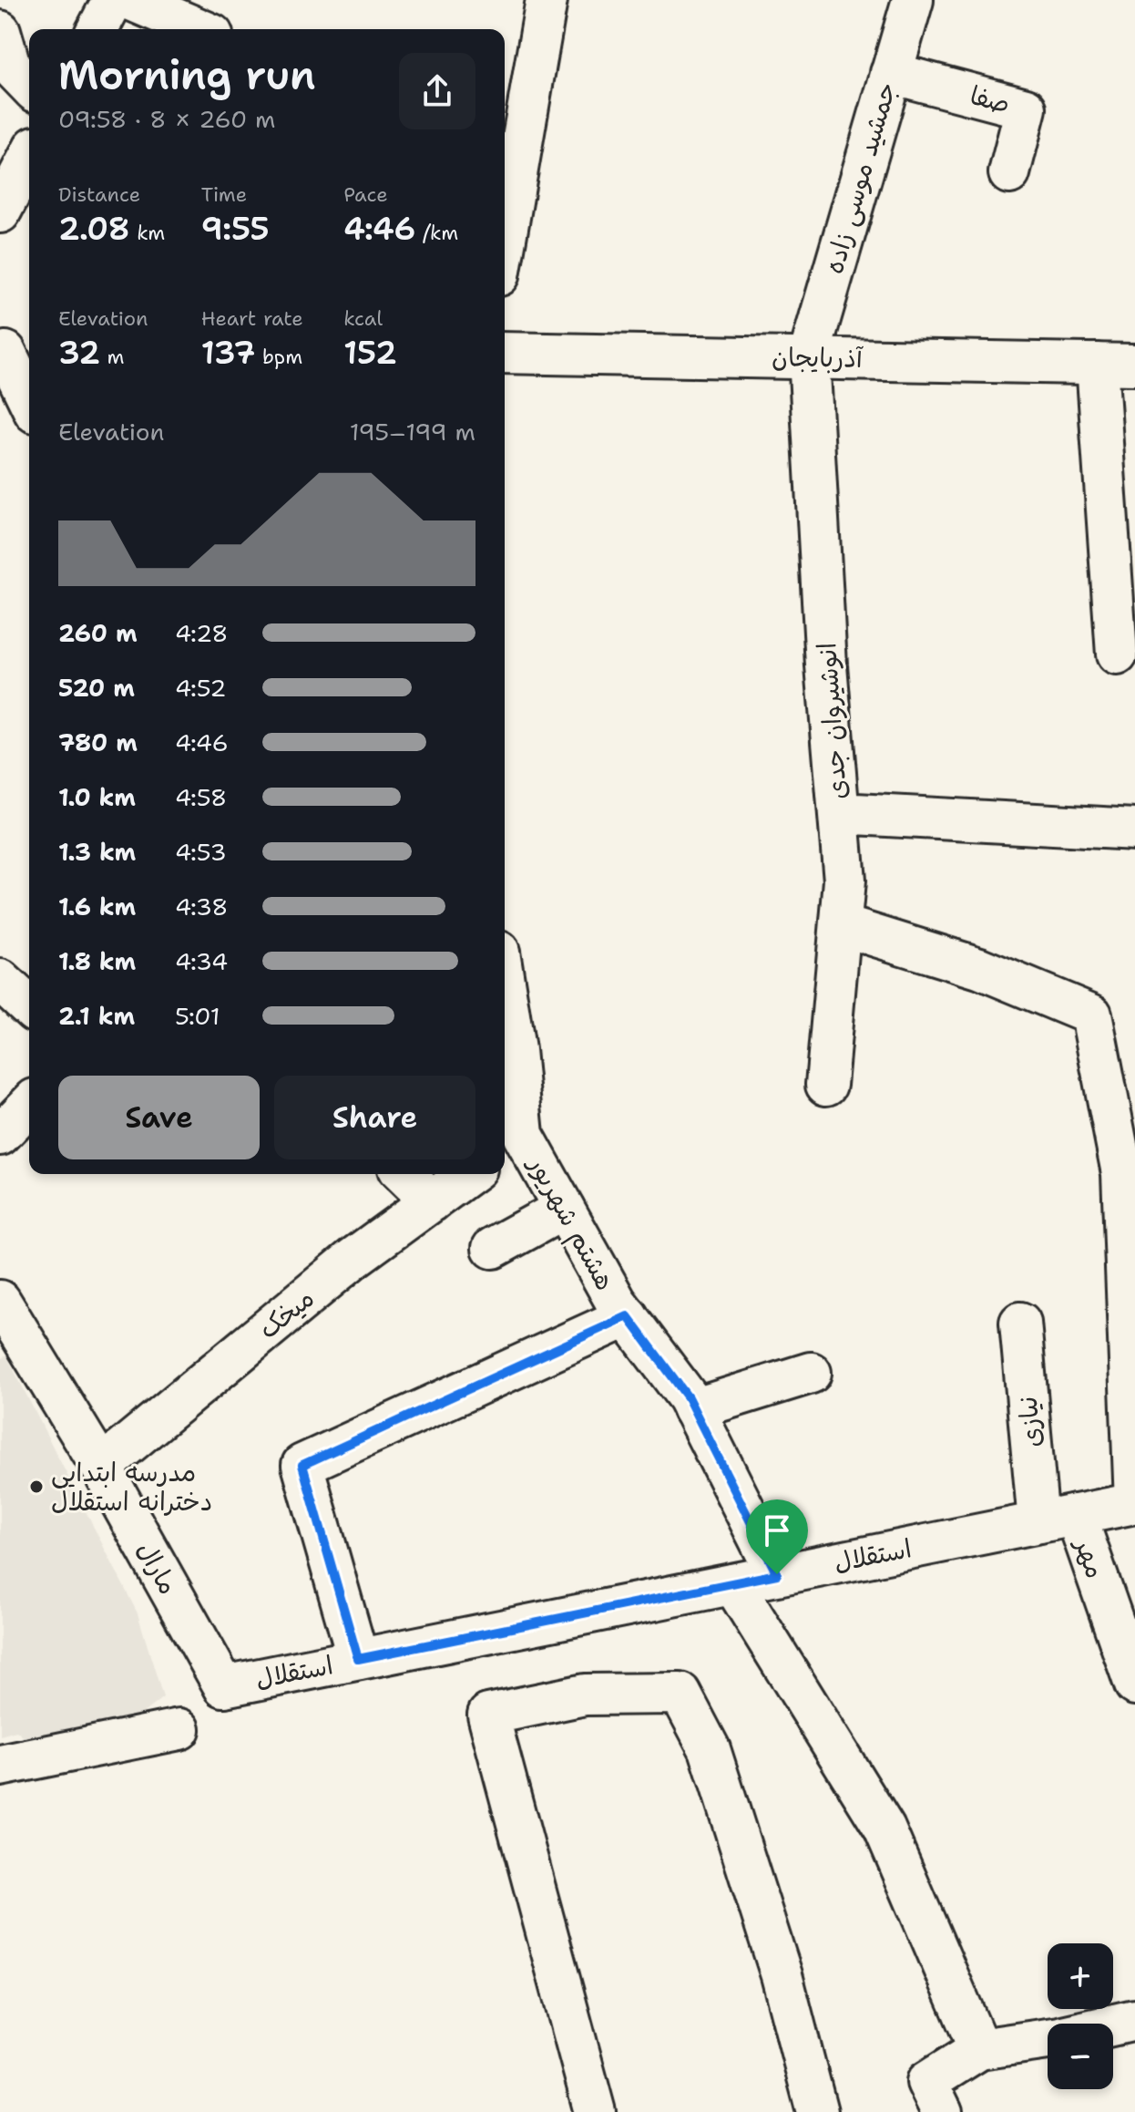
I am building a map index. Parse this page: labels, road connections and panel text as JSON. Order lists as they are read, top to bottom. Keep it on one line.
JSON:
{"streets":{"street":["صفا","جمشید موسی زاده","آذربایجان","انوشیروان جدی","هشتم شهریور","میخک","نیازی","استقلال","مهر","مارال"]},"crossings":[["صفا","جمشید موسی زاده"],["جمشید موسی زاده","آذربایجان"],["جمشید موسی زاده","انوشیروان جدی"],["آذربایجان","انوشیروان جدی"],["هشتم شهریور","استقلال"],["میخک","مارال"],["نیازی","استقلال"],["نیازی","مهر"],["استقلال","مهر"],["استقلال","مارال"]],"places":["مدرسه ابتدایی دخترانه استقلال"],"page":{"heading":["Morning run","09:58 · 8 × 260 m"],"stats":[["Distance","2.08 km"],["Time","9:55"],["Pace","4:46 /km"],["Elevation","32 m"],["Heart rate","137 bpm"],["kcal","152"]],"chart":["Elevation","195–199 m"],"list":[{"name":"260 m","note":"4:28"},{"name":"520 m","note":"4:52"},{"name":"780 m","note":"4:46"},{"name":"1.0 km","note":"4:58"},{"name":"1.3 km","note":"4:53"},{"name":"1.6 km","note":"4:38"},{"name":"1.8 km","note":"4:34"},{"name":"2.1 km","note":"5:01"}],"buttons":["Save","Share"],"map_buttons":["+","−"]}}
